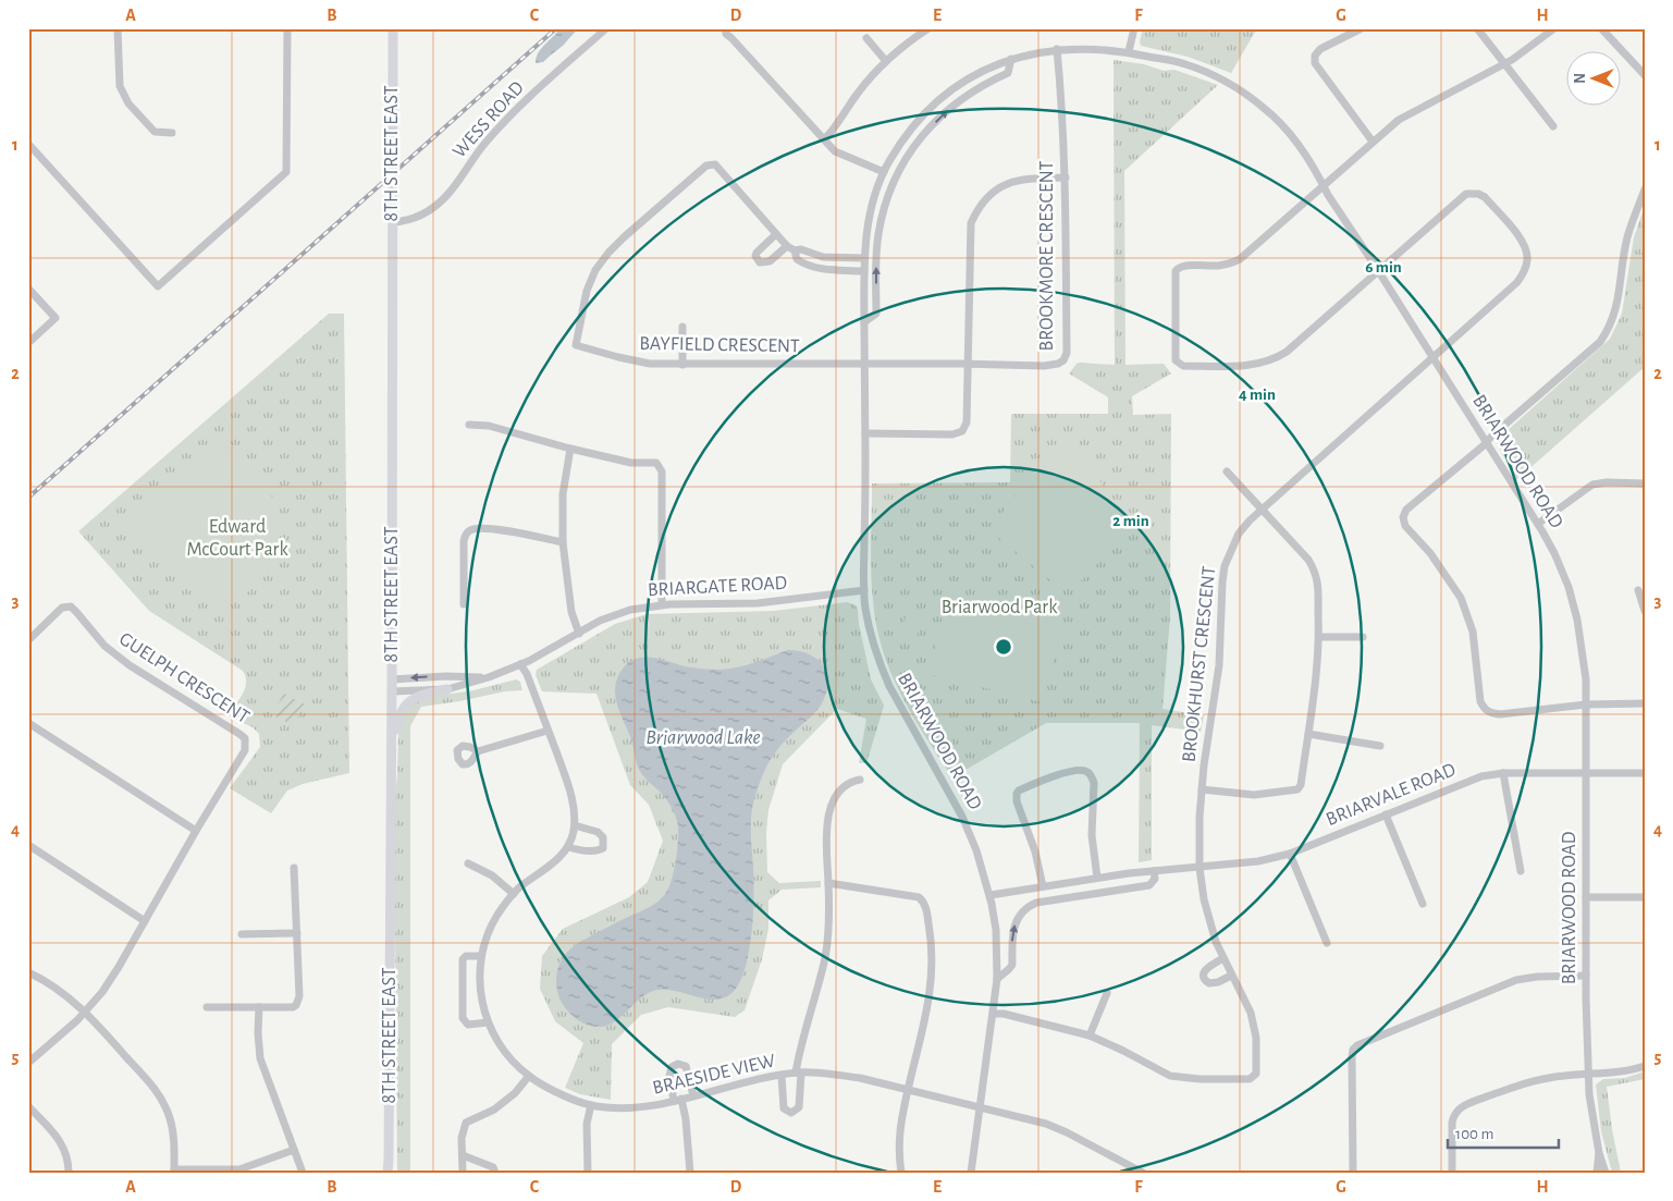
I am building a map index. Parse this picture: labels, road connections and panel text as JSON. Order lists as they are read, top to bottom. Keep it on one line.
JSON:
{"streets":{"main road":["8TH STREET EAST"],"street":["WESS ROAD","BROOKMORE CRESCENT","BAYFIELD CRESCENT","BRIARWOOD ROAD","BRIARGATE ROAD","BROOKHURST CRESCENT","GUELPH CRESCENT","BRIARVALE ROAD","BRAESIDE VIEW"]},"crossings":[["WESS ROAD","8TH STREET EAST"],["8TH STREET EAST","BRIARGATE ROAD"],["BROOKMORE CRESCENT","BAYFIELD CRESCENT"],["BROOKMORE CRESCENT","BRIARWOOD ROAD"],["BAYFIELD CRESCENT","BRIARWOOD ROAD"],["BRIARWOOD ROAD","BRIARGATE ROAD"],["BRIARWOOD ROAD","BROOKHURST CRESCENT"],["BRIARWOOD ROAD","BRIARVALE ROAD"],["BRIARWOOD ROAD","BRAESIDE VIEW"],["BRIARGATE ROAD","BRAESIDE VIEW"],["BROOKHURST CRESCENT","BRIARVALE ROAD"]],"water":["Briarwood Lake"],"parks":["Edward McCourt Park","Briarwood Park"],"scale_bar":"100 m","north":"left","grid":{"columns":["A","B","C","D","E","F","G","H"],"rows":["1","2","3","4","5"]},"rings":["6 min","4 min","2 min"]}
